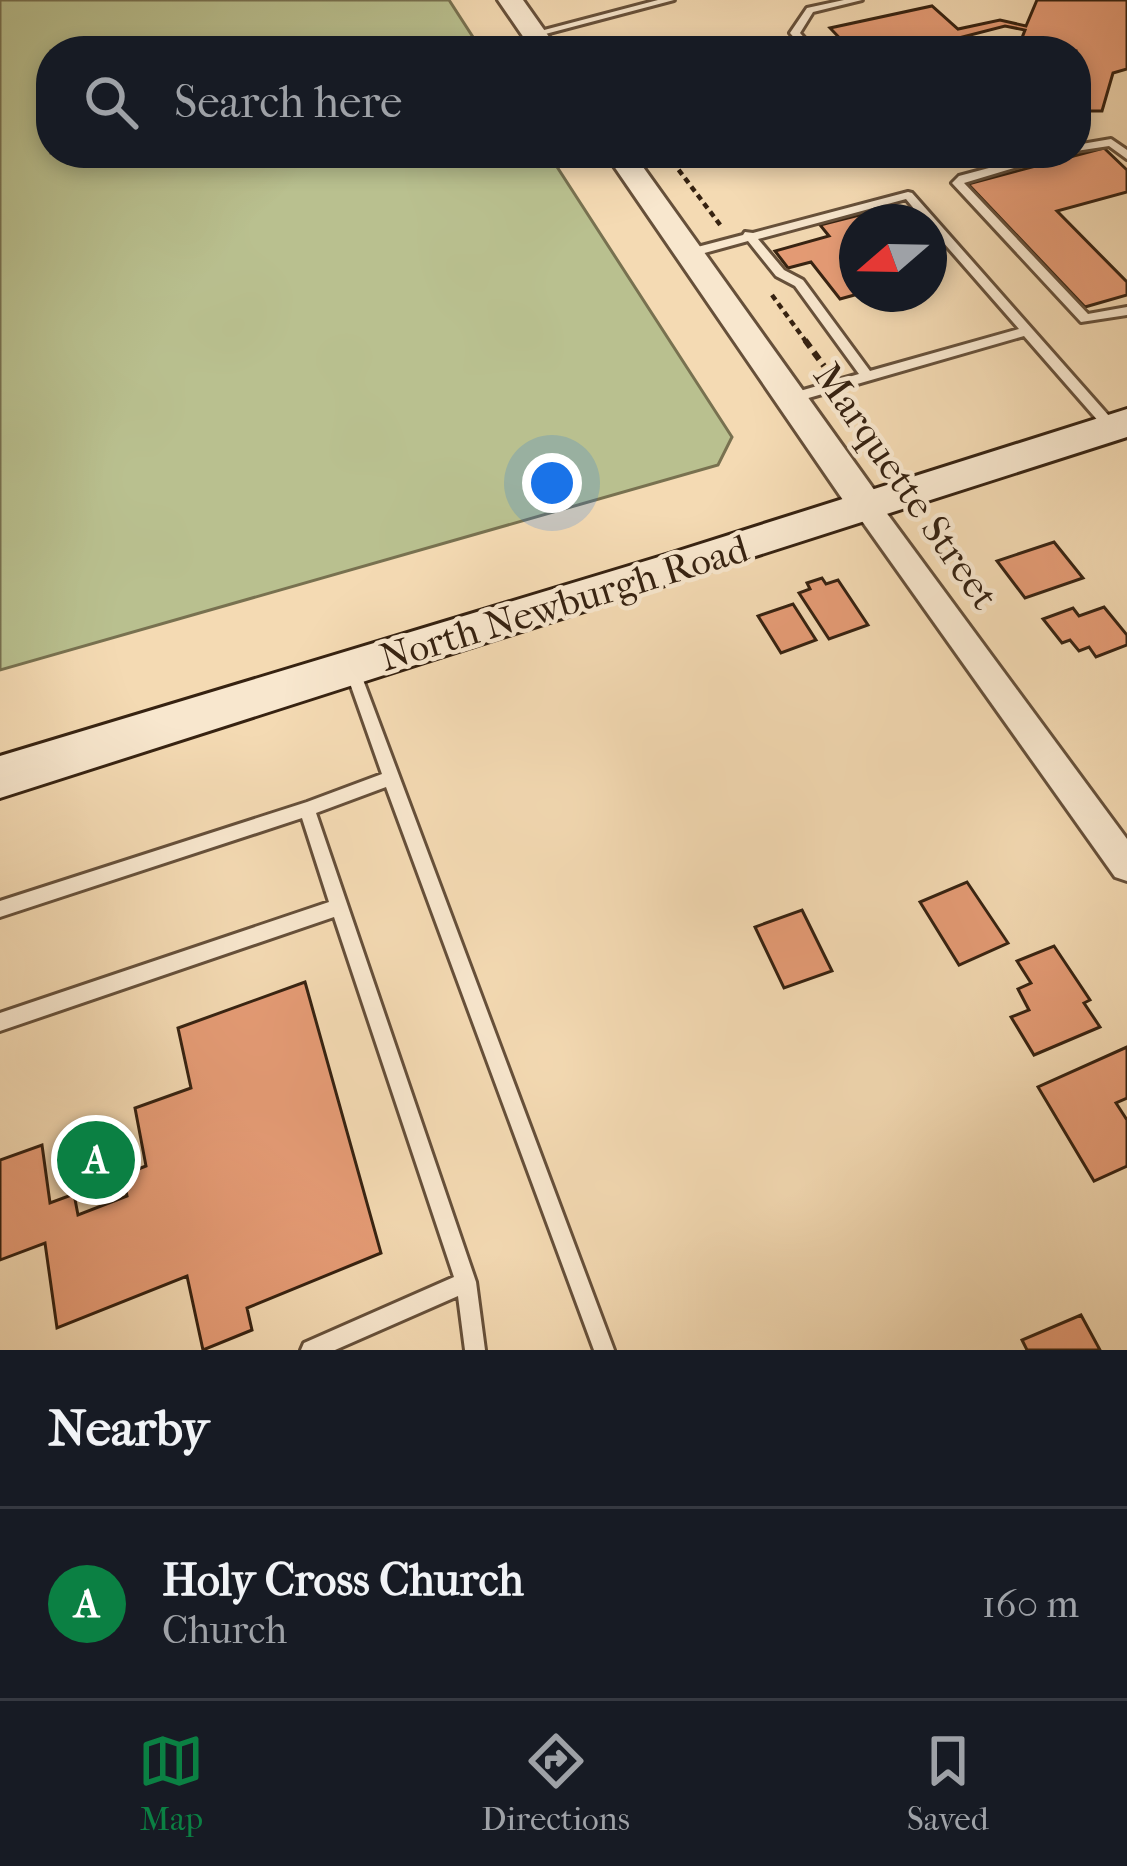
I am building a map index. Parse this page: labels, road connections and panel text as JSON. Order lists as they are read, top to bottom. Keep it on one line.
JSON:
{"streets":{"main road":["North Newburgh Road"],"street":["Marquette Street"]},"crossings":[["Marquette Street","North Newburgh Road"]],"north":"left","page":{"search":"Search here","pins":"A","heading":"Nearby","list":[{"mark":"A","name":"Holy Cross Church","note":"Church","value":"160 m"}],"nav":["Map","Directions","Saved"]}}
